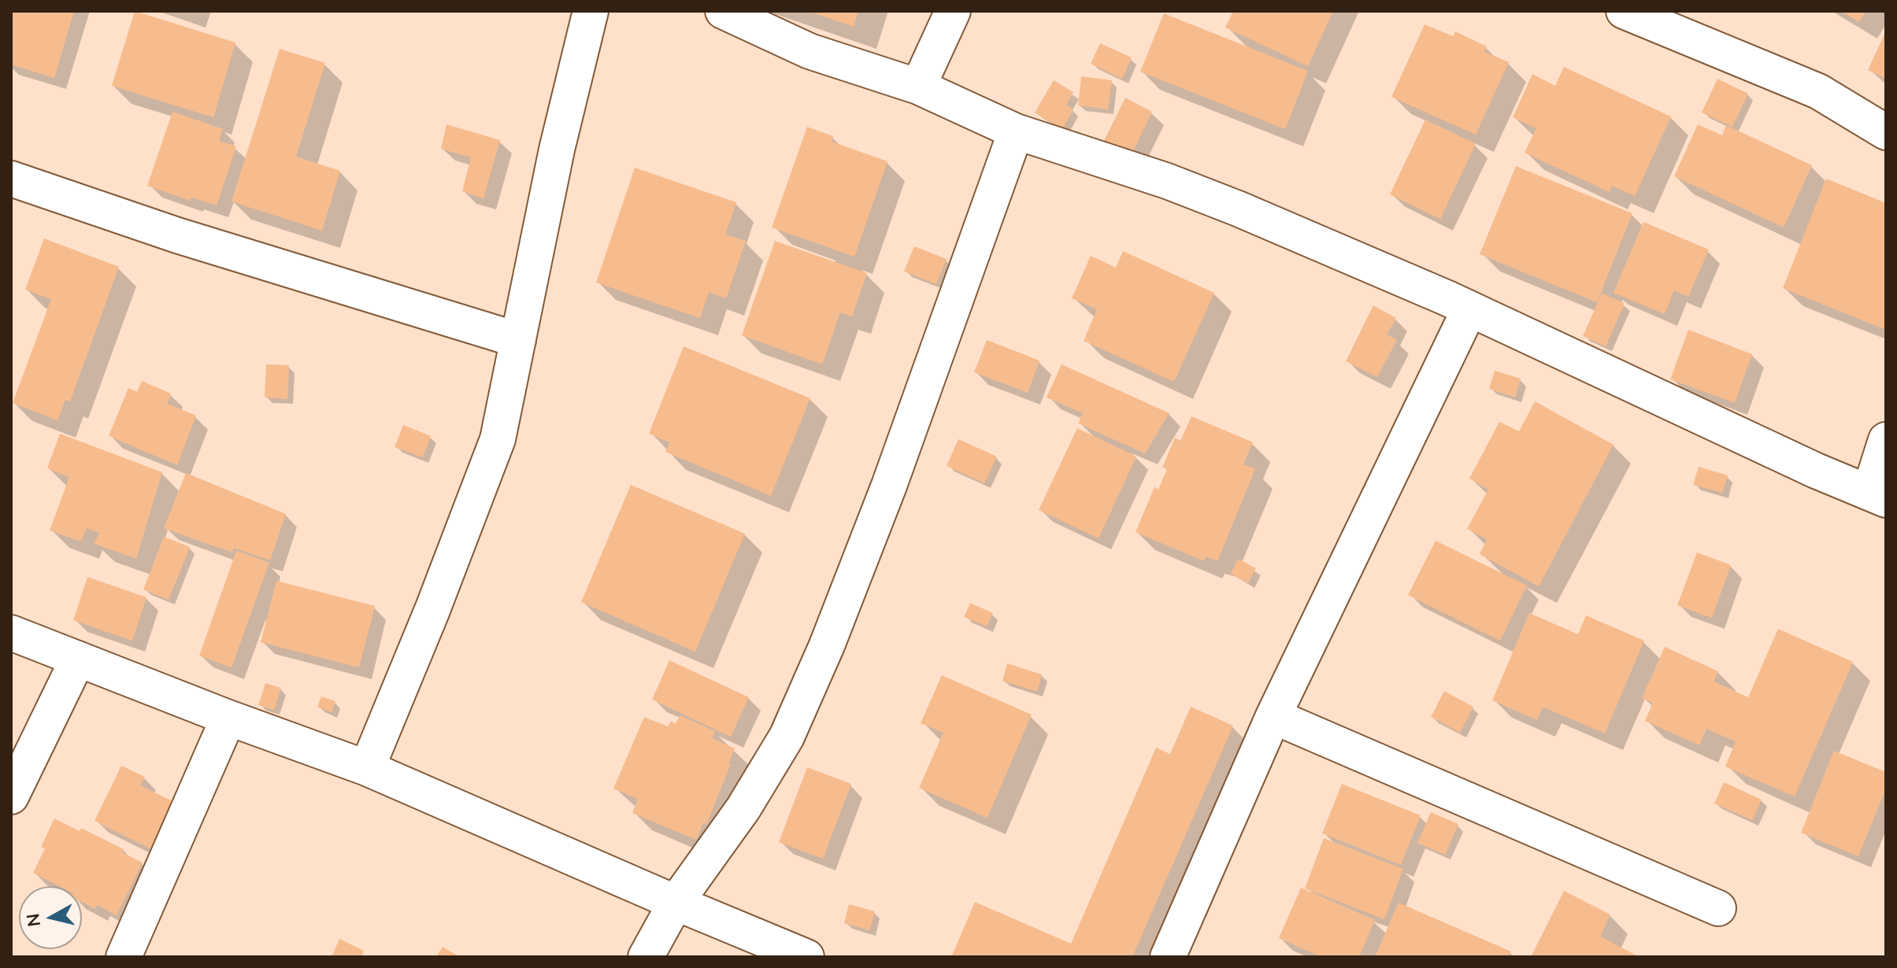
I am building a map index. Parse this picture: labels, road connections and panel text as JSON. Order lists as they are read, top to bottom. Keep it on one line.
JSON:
{"north":"left"}
